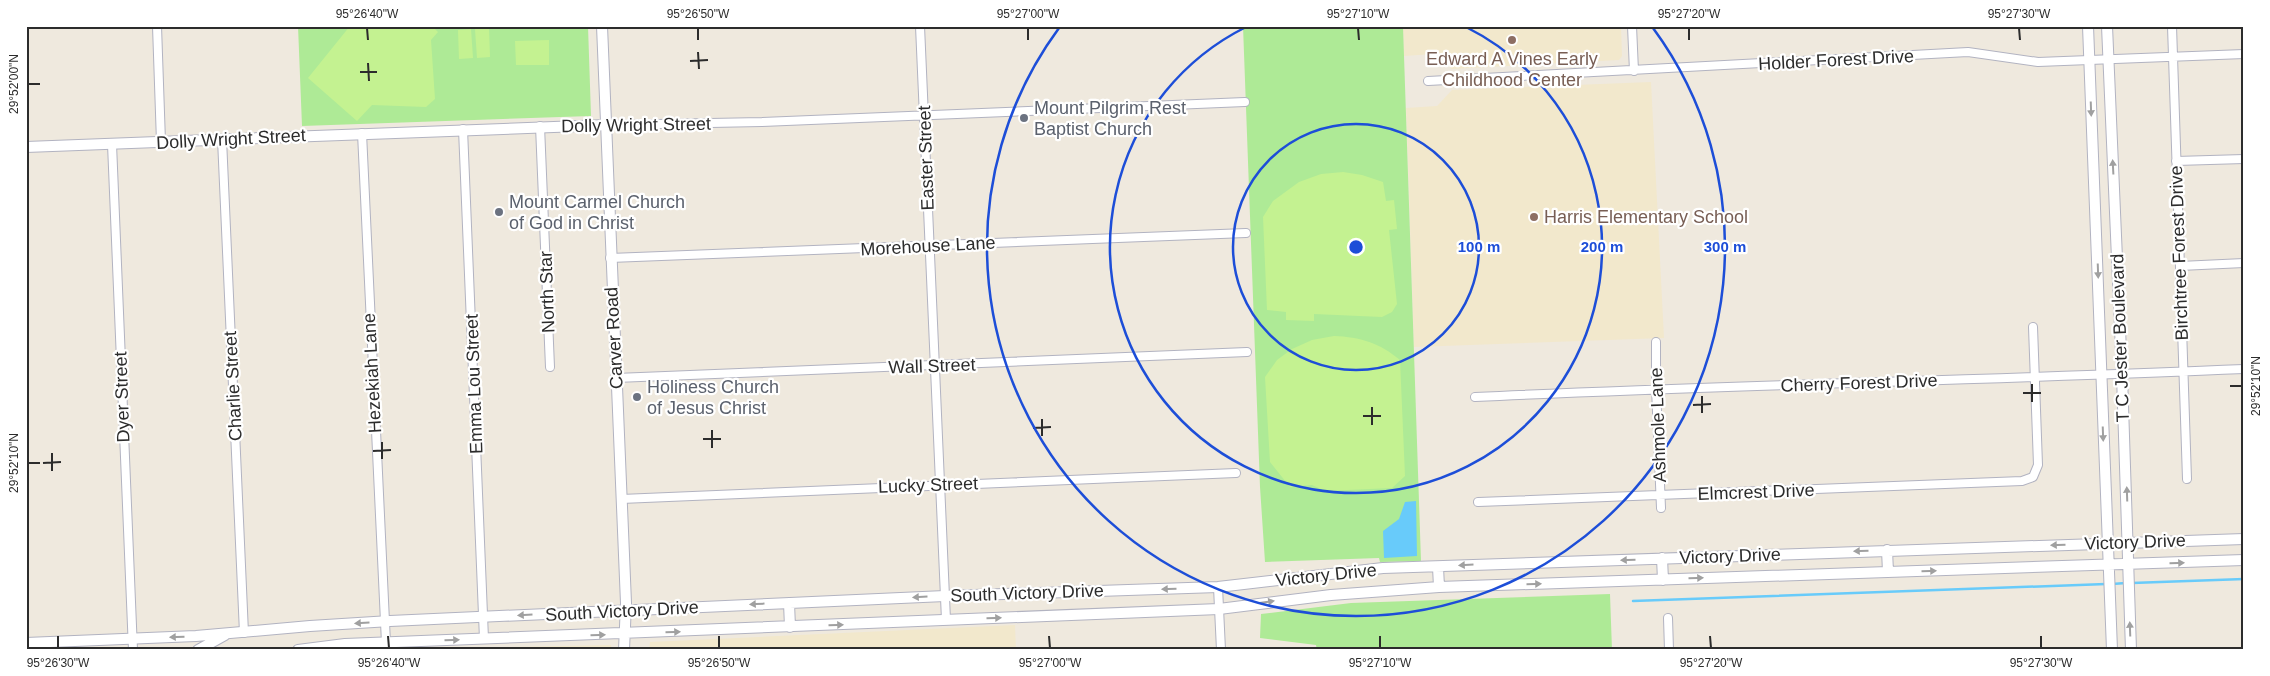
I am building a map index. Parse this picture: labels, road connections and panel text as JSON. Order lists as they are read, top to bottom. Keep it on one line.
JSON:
{"streets":{"main road":["Dolly Wright Street","Carver Road","T C Jester Boulevard","Victory Drive","South Victory Drive"],"street":["Holder Forest Drive","Easter Street","Morehouse Lane","Birchtree Forest Drive","North Star","Wall Street","Hezekiah Lane","Cherry Forest Drive","Emma Lou Street","Charlie Street","Dyer Street","Ashmole Lane","Lucky Street","Elmcrest Drive"]},"crossings":[["Holder Forest Drive","Birchtree Forest Drive"],["Holder Forest Drive","T C Jester Boulevard"],["Dolly Wright Street","Easter Street"],["Dolly Wright Street","North Star"],["Dolly Wright Street","Carver Road"],["Dolly Wright Street","Hezekiah Lane"],["Dolly Wright Street","Emma Lou Street"],["Dolly Wright Street","Charlie Street"],["Dolly Wright Street","Dyer Street"],["Easter Street","Morehouse Lane"],["Easter Street","Wall Street"],["Easter Street","Lucky Street"],["Easter Street","South Victory Drive"],["Morehouse Lane","Carver Road"],["Birchtree Forest Drive","Cherry Forest Drive"],["Carver Road","Wall Street"],["Carver Road","Lucky Street"],["Carver Road","South Victory Drive"],["T C Jester Boulevard","Cherry Forest Drive"],["T C Jester Boulevard","Victory Drive"],["Hezekiah Lane","South Victory Drive"],["Cherry Forest Drive","Ashmole Lane"],["Cherry Forest Drive","Elmcrest Drive"],["Emma Lou Street","South Victory Drive"],["Charlie Street","South Victory Drive"],["Dyer Street","South Victory Drive"],["Ashmole Lane","Elmcrest Drive"],["Victory Drive","South Victory Drive"]],"places":["Edward A Vines Early Childhood Center","Mount Pilgrim Rest Baptist Church","Mount Carmel Church of God in Christ","Harris Elementary School","Holiness Church of Jesus Christ"],"coordinates":["95°26'40\"W","95°26'50\"W","95°27'00\"W","95°27'10\"W","95°27'20\"W","95°27'30\"W","29°52'00\"N","29°52'10\"N","95°26'30\"W"],"rings":["100 m","200 m","300 m"]}
